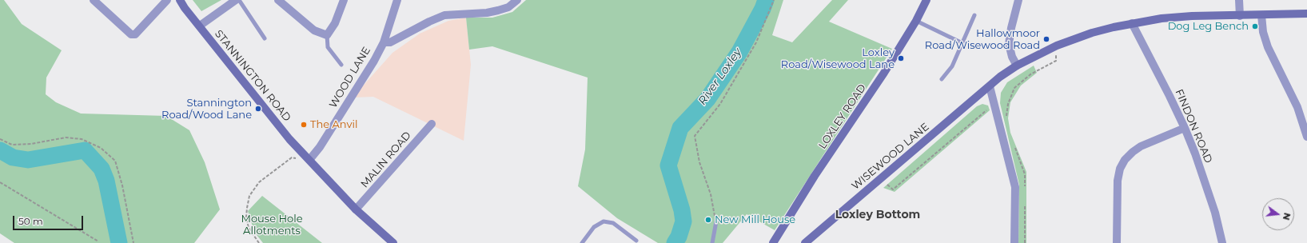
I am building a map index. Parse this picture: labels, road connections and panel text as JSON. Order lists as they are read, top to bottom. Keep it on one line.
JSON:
{"streets":{"main road":["STANNINGTON ROAD","LOXLEY ROAD","WISEWOOD LANE"],"street":["WOOD LANE","FINDON ROAD","MALIN ROAD"]},"crossings":[["STANNINGTON ROAD","WOOD LANE"],["STANNINGTON ROAD","MALIN ROAD"],["FINDON ROAD","WISEWOOD LANE"]],"districts":["Loxley Bottom"],"water":["River Loxley"],"parks":["Mouse Hole Allotments"],"places":["Dog Leg Bench","Hallowmoor Road/Wisewood Road","Loxley Road/Wisewood Lane","Stannington Road/Wood Lane","The Anvil","New Mill House"],"scale_bar":"50 m","north":"right"}
